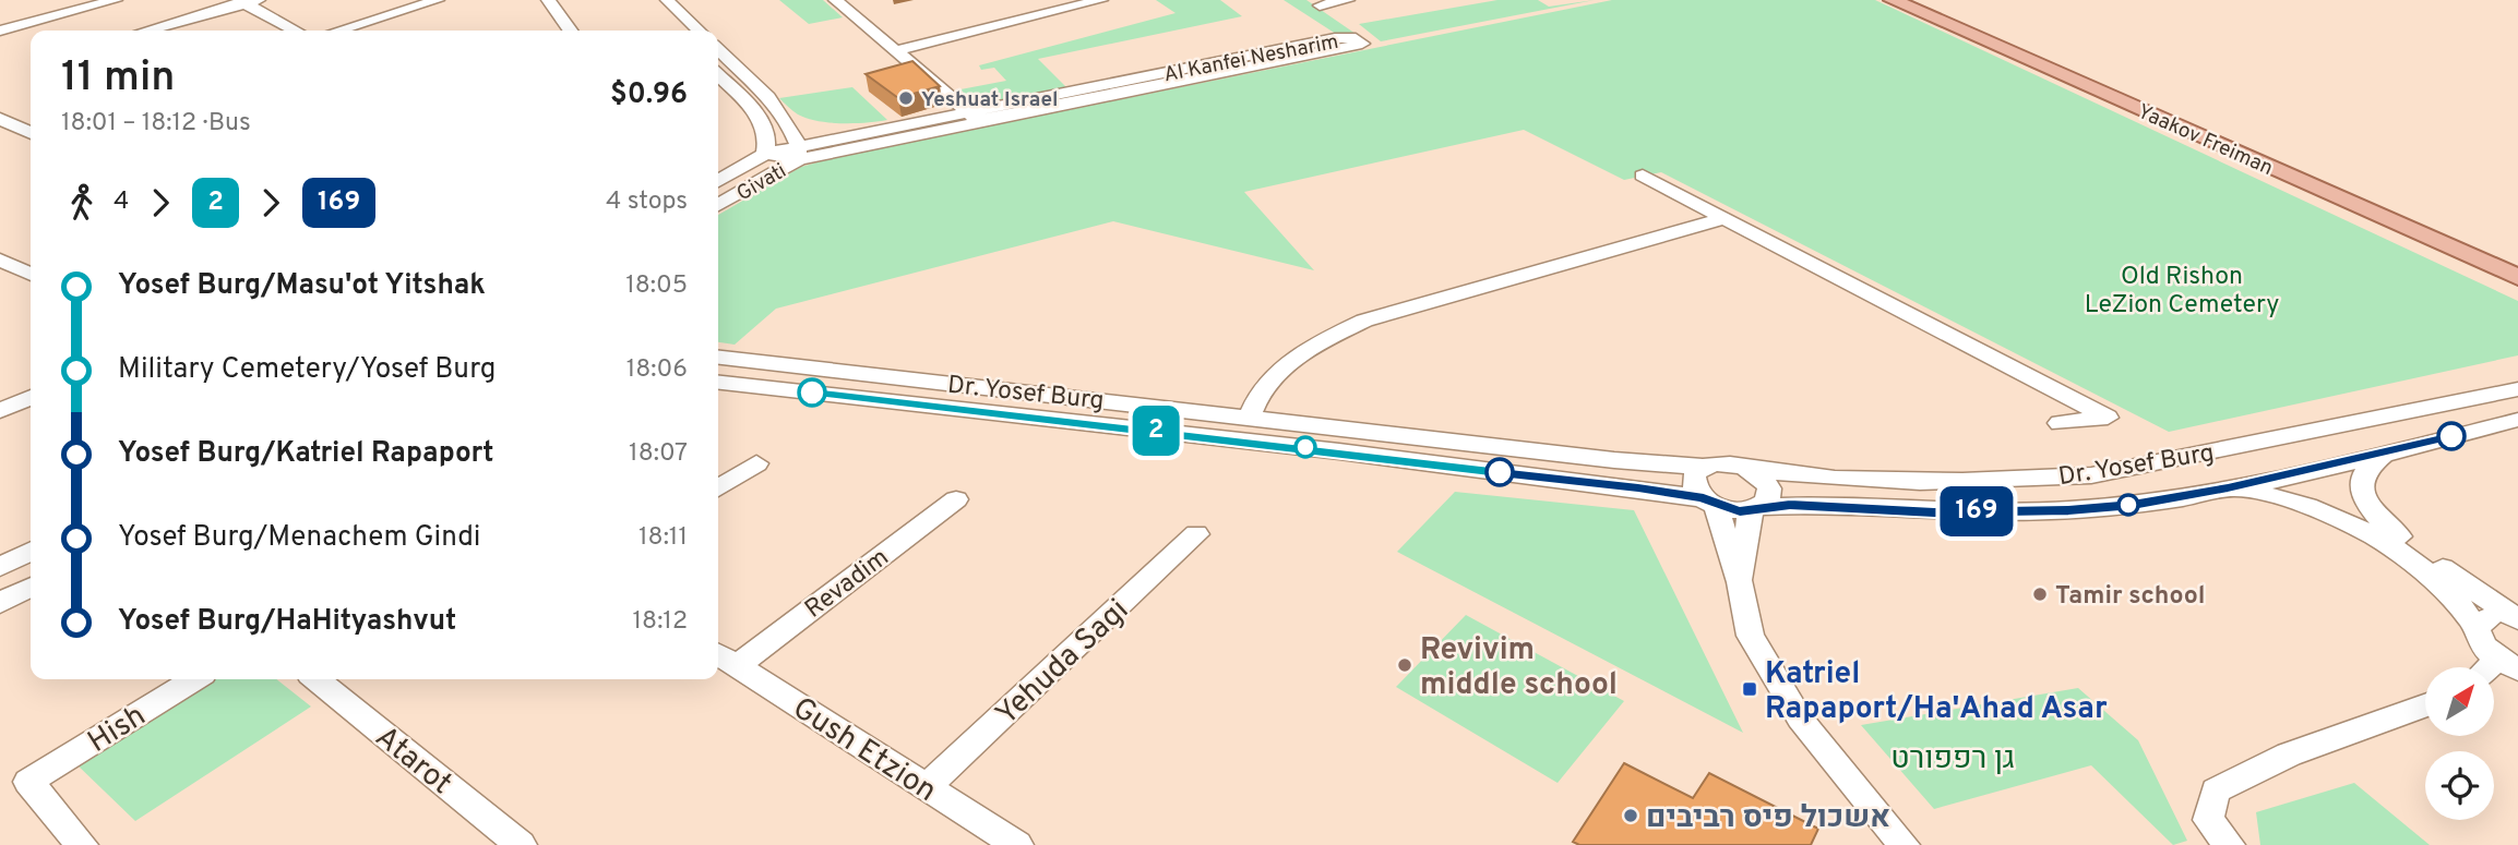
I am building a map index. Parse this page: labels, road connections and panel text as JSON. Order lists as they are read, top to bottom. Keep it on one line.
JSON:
{"streets":{"main road":["Yaakov Freiman"],"street":["Al Kanfei Nesharim","Givati","Dr. Yosef Burg","Revadim","Yehuda Sagi","Hish","Gush Etzion","Atarot"]},"crossings":[["Al Kanfei Nesharim","Givati"],["Revadim","Gush Etzion"],["Yehuda Sagi","Gush Etzion"]],"parks":["Old Rishon LeZion Cemetery","גן רפפורט"],"places":{"other":["Yeshuat Israel","Tamir school","Revivim middle school","אשכול פיס רביבים"],"transit":["Katriel Rapaport/Ha'Ahad Asar"]},"lines":["bus line 2","bus line 169"],"north":"top right","page":{"on_map":["2","169"],"heading":["11 min","18:01 – 18:12 · Bus","$0.96"],"legs":["4","2","169","4 stops"],"list":[{"name":"Yosef Burg/Masu'ot Yitshak","value":"18:05"},{"name":"Military Cemetery/Yosef Burg","value":"18:06"},{"name":"Yosef Burg/Katriel Rapaport","value":"18:07"},{"name":"Yosef Burg/Menachem Gindi","value":"18:11"},{"name":"Yosef Burg/HaHityashvut","value":"18:12"}]}}
